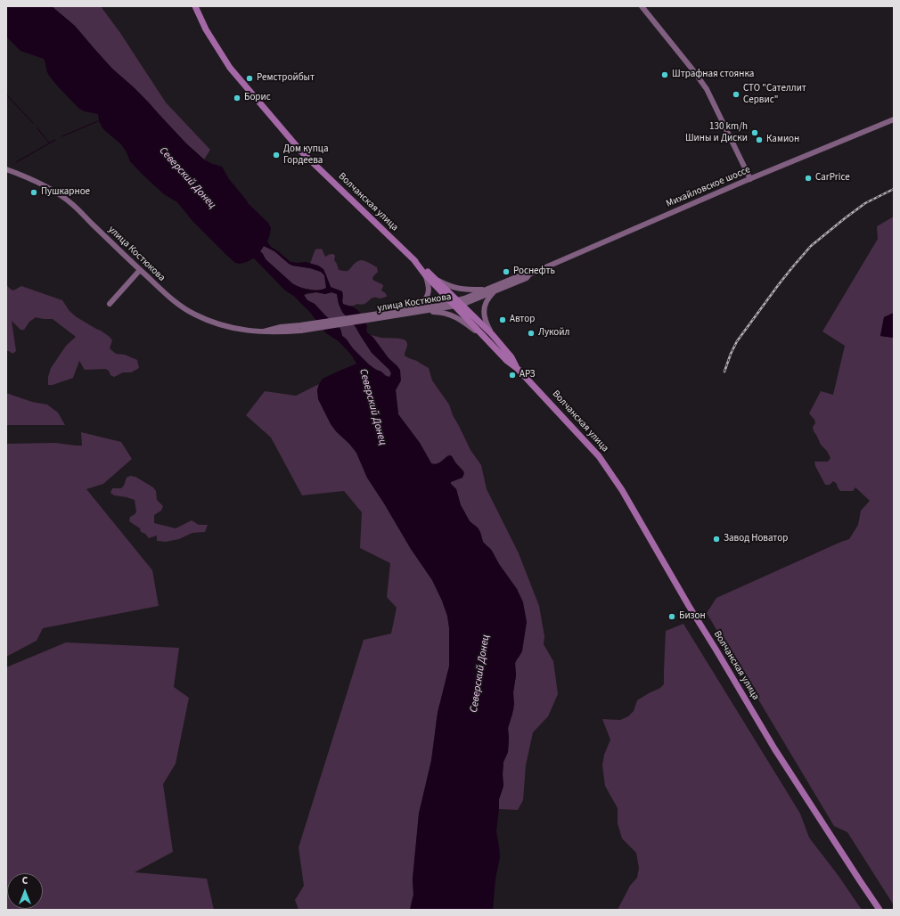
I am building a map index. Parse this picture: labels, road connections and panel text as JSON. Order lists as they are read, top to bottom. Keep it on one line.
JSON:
{"streets":{"main road":["Михайловское шоссе","Волчанская улица","улица Костюкова"]},"crossings":[["Михайловское шоссе","Волчанская улица"],["Михайловское шоссе","улица Костюкова"],["Волчанская улица","улица Костюкова"]],"water":["Северский Донец"],"places":["Штрафная стоянка","Ремстройбыт","СТО \"Сателлит Сервис\"","Борис","130 km/h Шины и Диски","Камион","Дом купца Гордеева","CarPrice","Пушкарное","Роснефть","Автор","Лукойл","АРЗ","Завод Новатор","Бизон"],"north":"top"}
